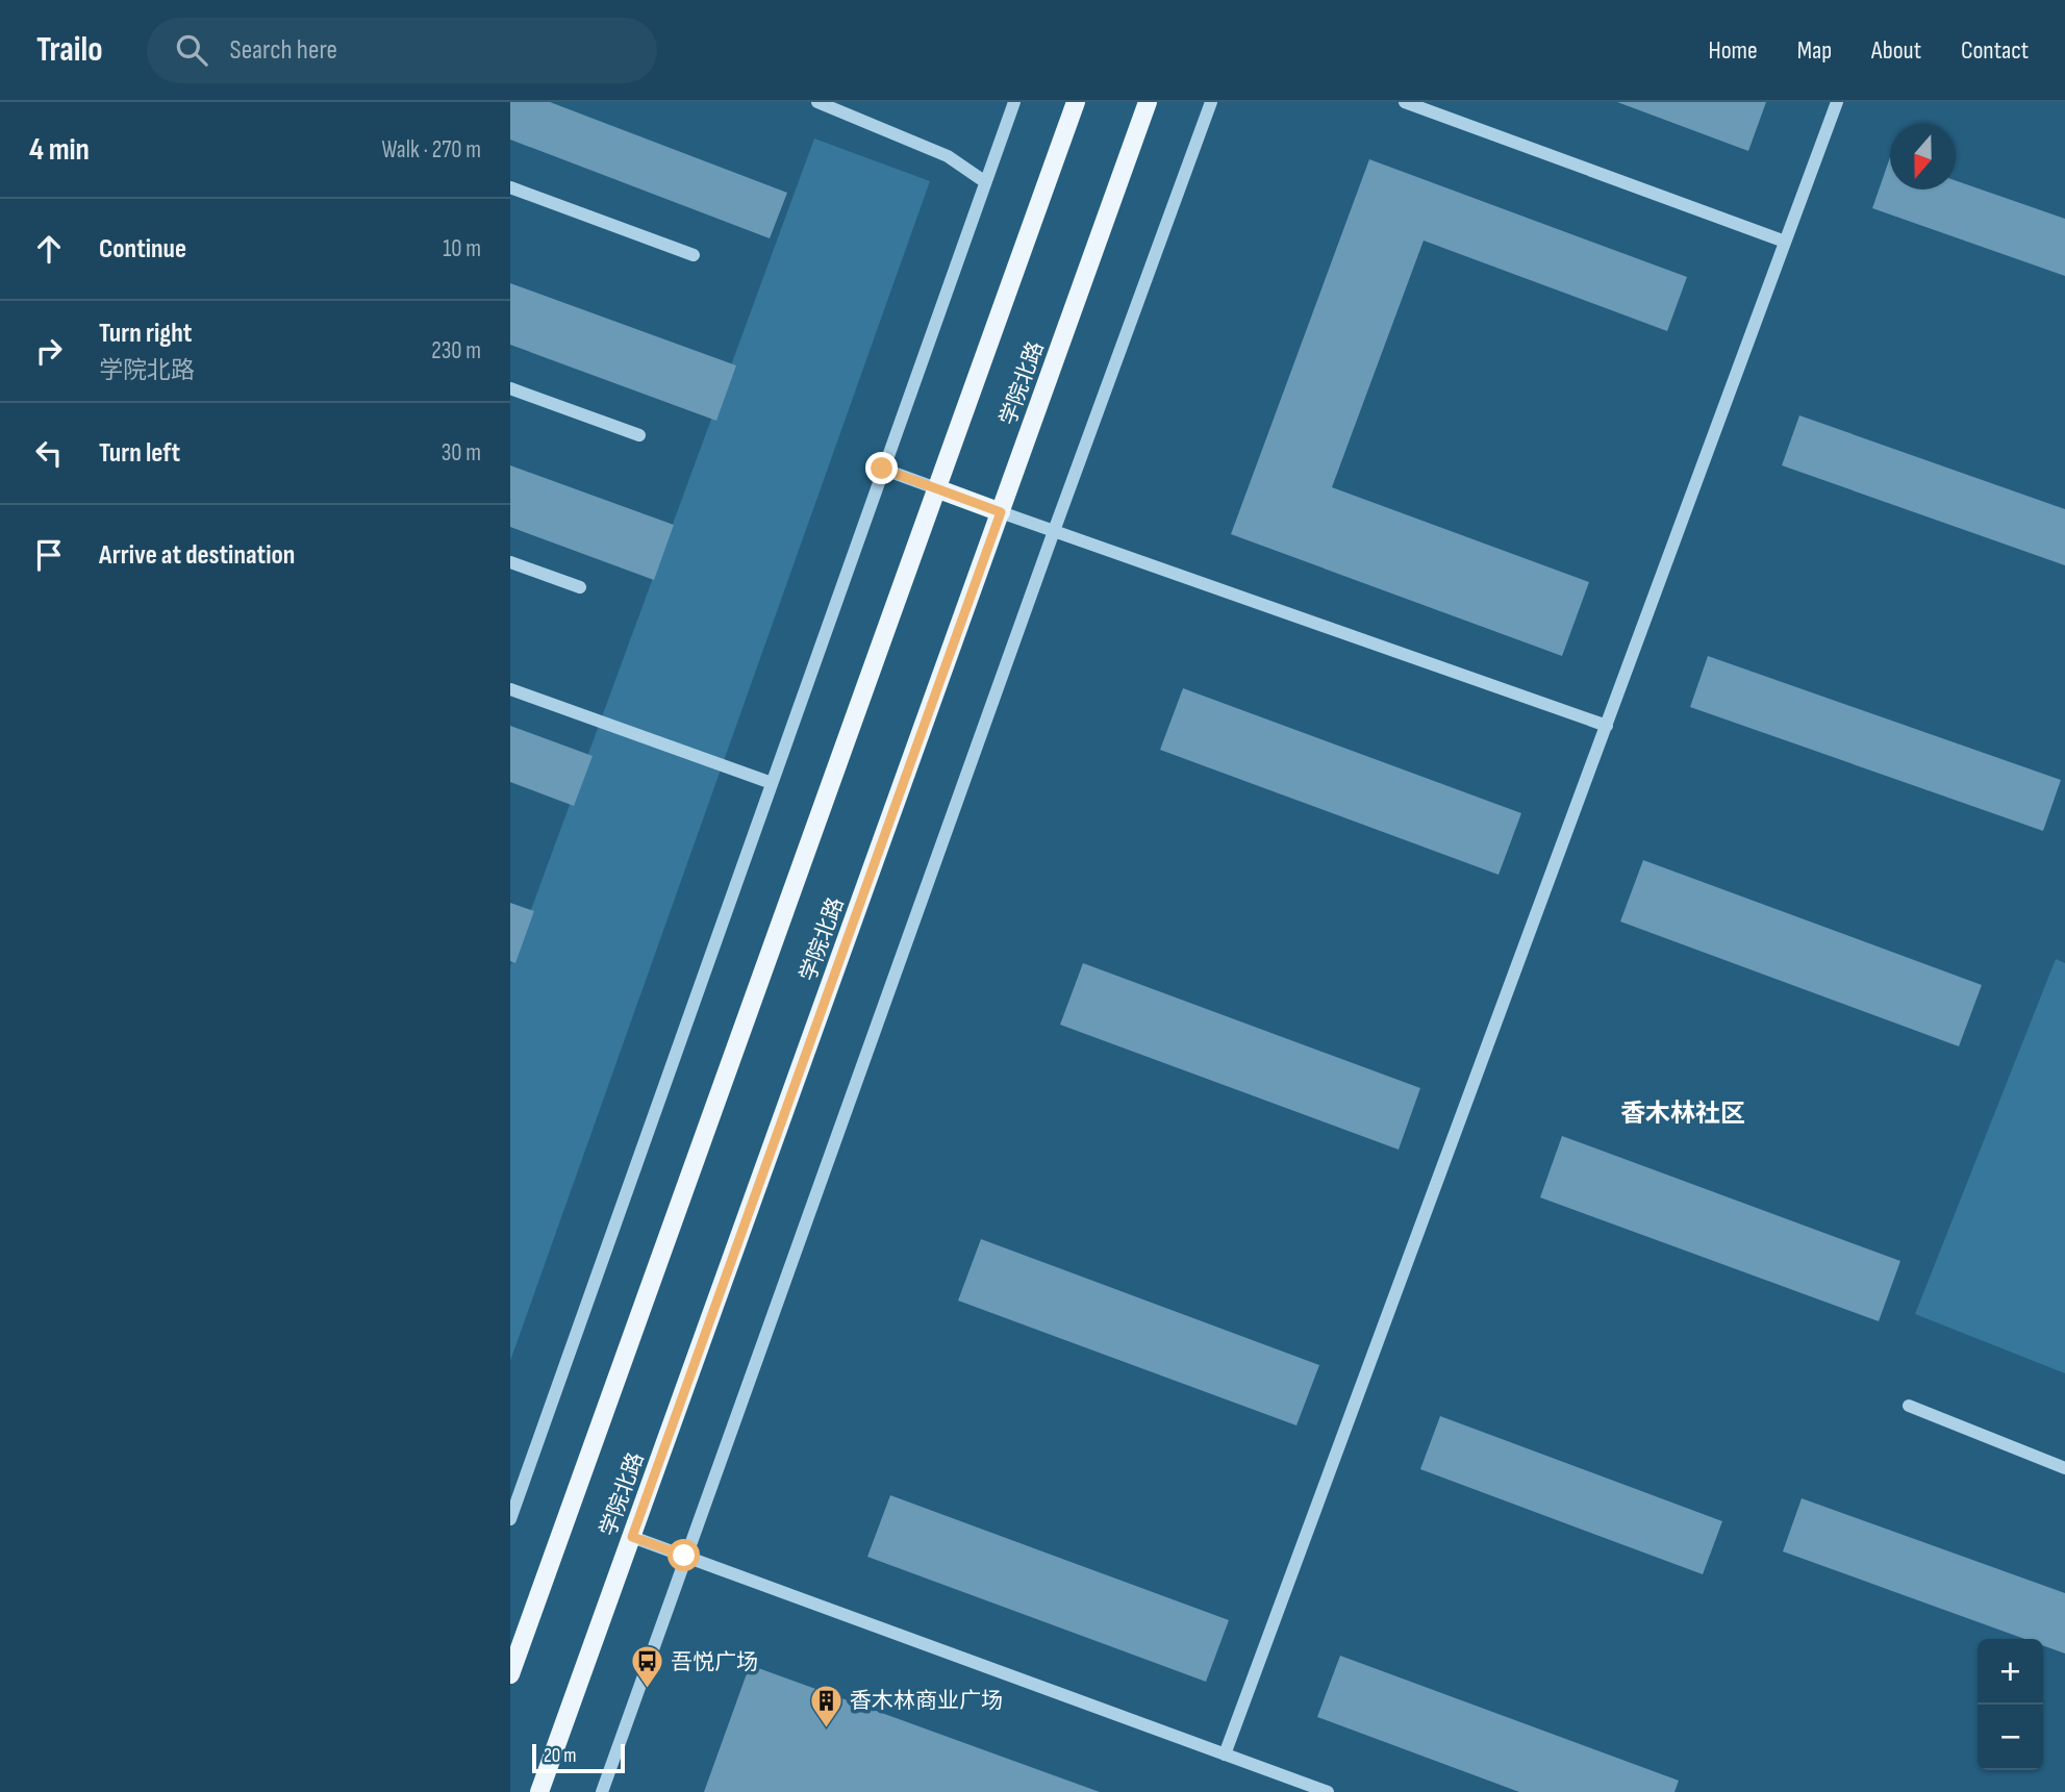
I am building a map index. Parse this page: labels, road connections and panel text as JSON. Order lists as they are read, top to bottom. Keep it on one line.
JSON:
{"streets":{"main road":["学院北路"]},"districts":["香木林社区"],"places":{"bus stop":["吾悦广场"],"building":["香木林商业广场"]},"scale_bar":"20 m","north":"bottom","page":{"header":"Trailo","search":"Search here","nav":["Home","Map","About","Contact"],"heading":["4 min","Walk · 270 m"],"list":[["Continue","10 m"],["Turn right","学院北路","230 m"],["Turn left","30 m"],"Arrive at destination"],"map_buttons":["+","−"],"scale":"20 m"}}
